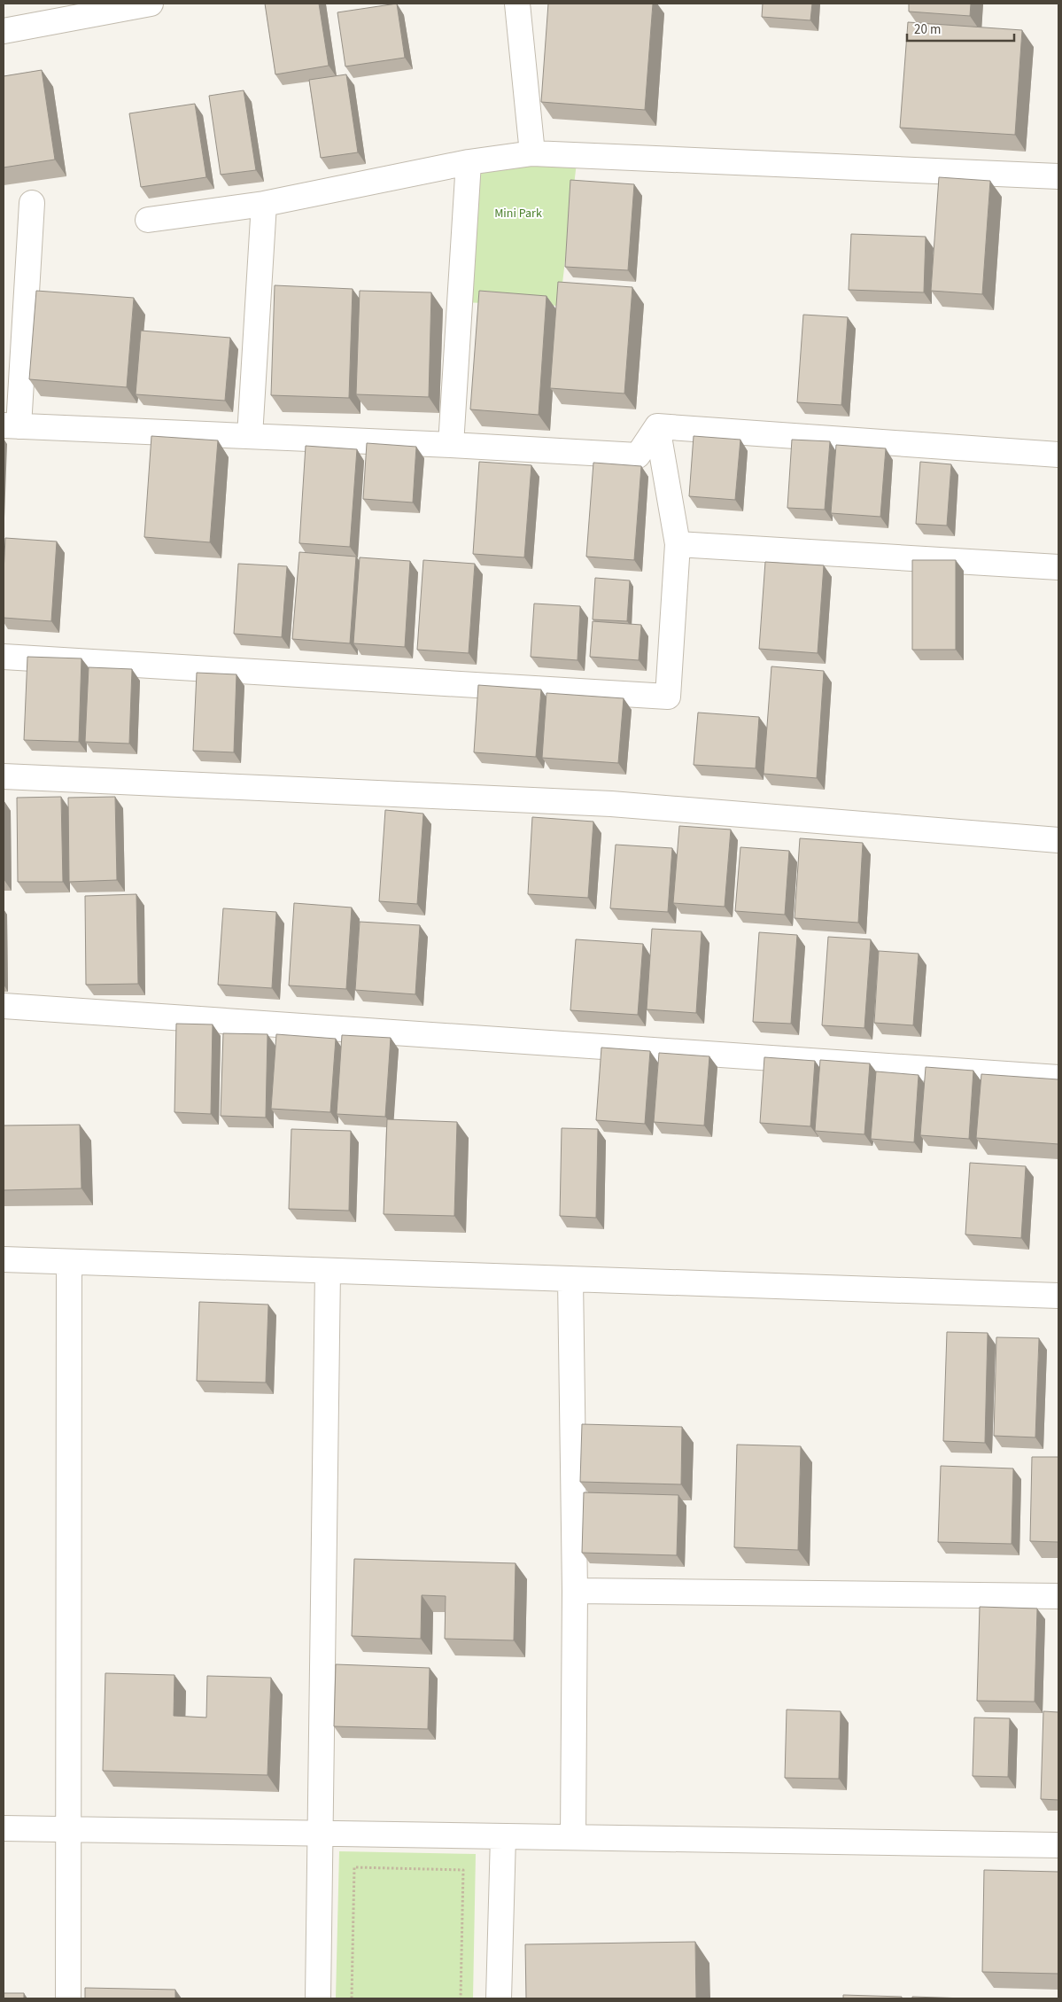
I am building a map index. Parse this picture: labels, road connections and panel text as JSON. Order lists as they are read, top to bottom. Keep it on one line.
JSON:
{"parks":["Mini Park"],"scale_bar":"20 m"}
